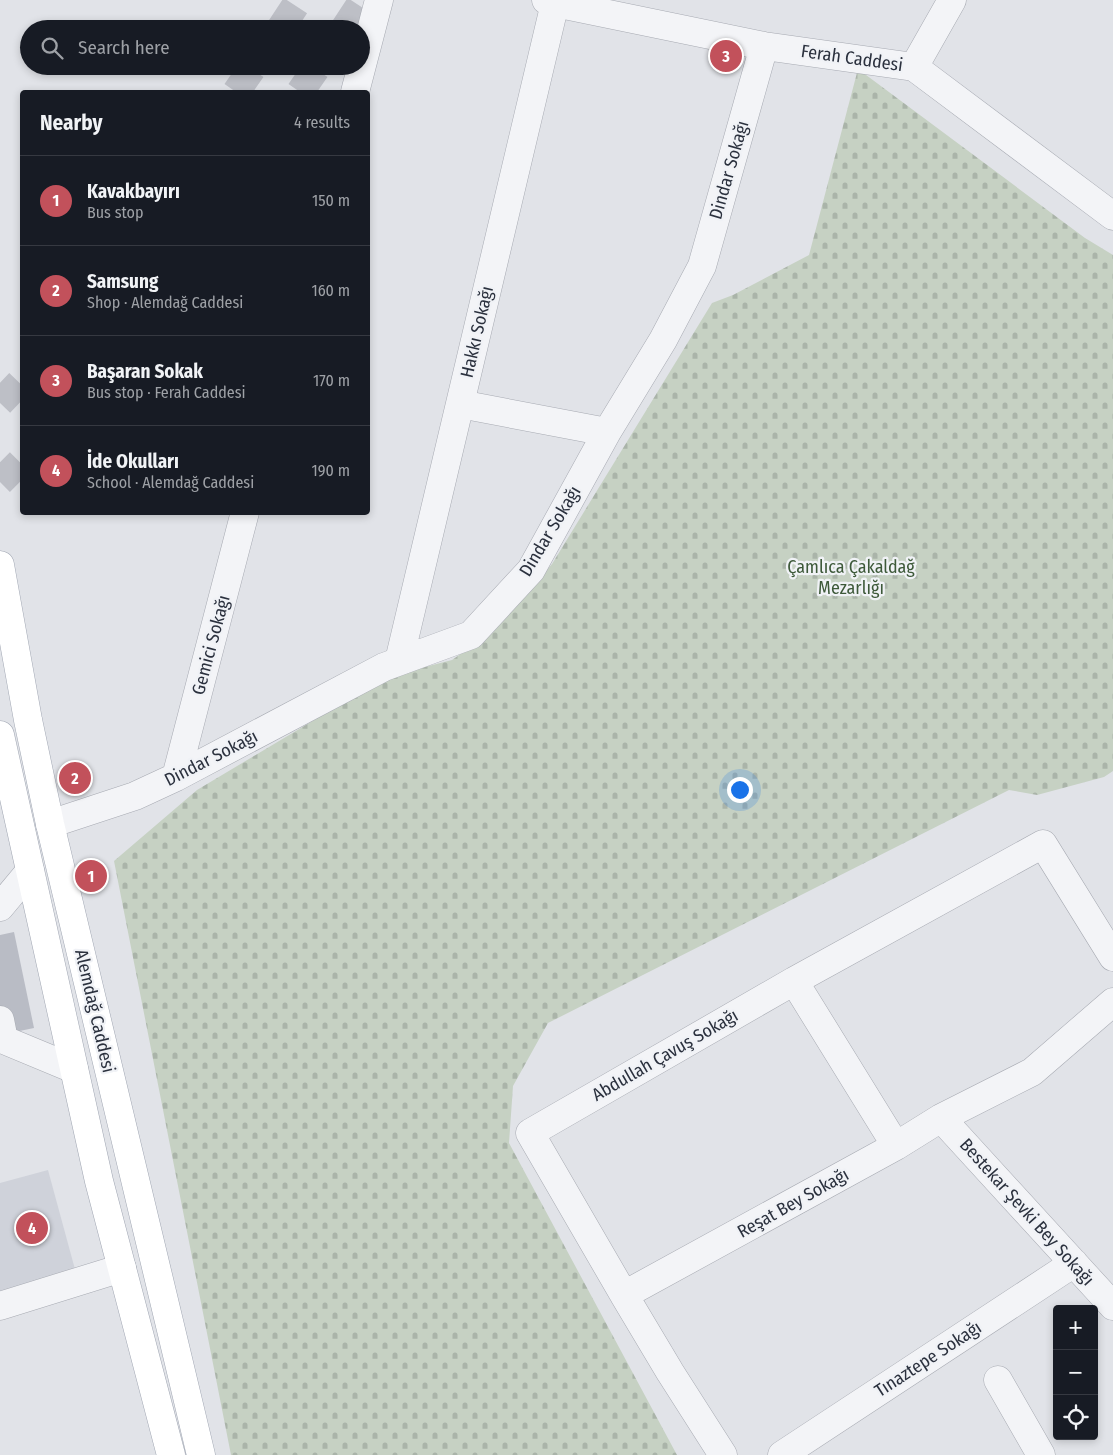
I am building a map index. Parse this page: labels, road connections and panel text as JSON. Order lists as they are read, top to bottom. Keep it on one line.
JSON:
{"streets":{"main road":["Alemdağ Caddesi"],"street":["Ferah Caddesi","Dindar Sokağı","Hakkı Sokağı","Gemici Sokağı","Abdullah Çavuş Sokağı","Reşat Bey Sokağı","Bestekar Şevki Bey Sokağı","Tınaztepe Sokağı"]},"crossings":[["Ferah Caddesi","Dindar Sokağı"],["Ferah Caddesi","Hakkı Sokağı"],["Dindar Sokağı","Hakkı Sokağı"],["Dindar Sokağı","Gemici Sokağı"],["Dindar Sokağı","Alemdağ Caddesi"],["Abdullah Çavuş Sokağı","Reşat Bey Sokağı"],["Reşat Bey Sokağı","Bestekar Şevki Bey Sokağı"],["Bestekar Şevki Bey Sokağı","Tınaztepe Sokağı"]],"parks":["Çamlıca Çakaldağ Mezarlığı"],"page":{"search":"Search here","pins":["3","2","1","4"],"heading":["Nearby","4 results"],"list":[{"mark":"1","name":"Kavakbayırı","note":"Bus stop","value":"150 m"},{"mark":"2","name":"Samsung","note":"Shop · Alemdağ Caddesi","value":"160 m"},{"mark":"3","name":"Başaran Sokak","note":"Bus stop · Ferah Caddesi","value":"170 m"},{"mark":"4","name":"İde Okulları","note":"School · Alemdağ Caddesi","value":"190 m"}],"map_buttons":["+","−"]}}
